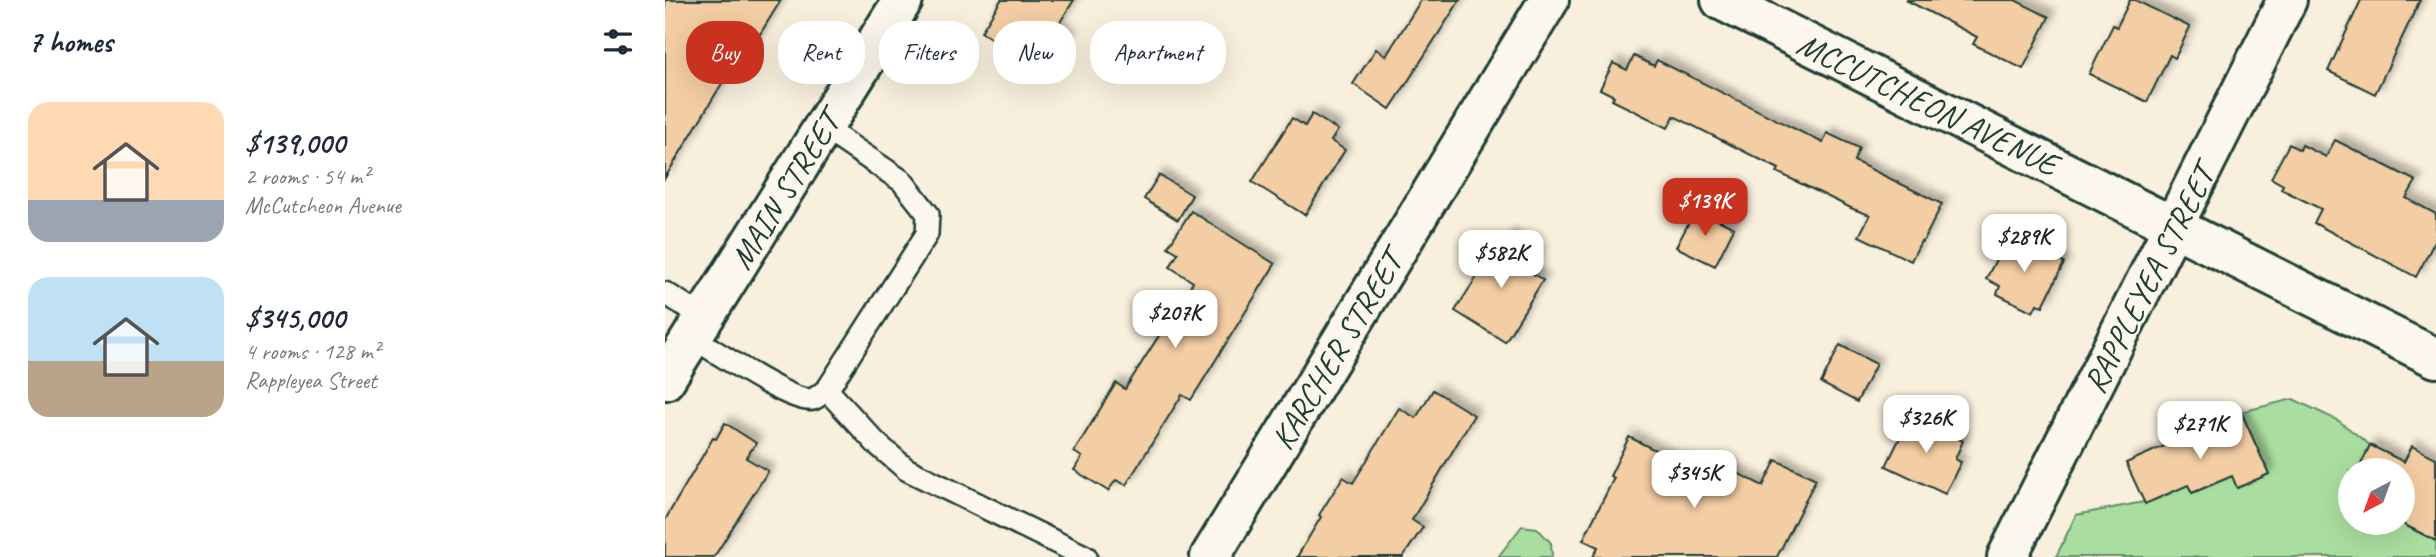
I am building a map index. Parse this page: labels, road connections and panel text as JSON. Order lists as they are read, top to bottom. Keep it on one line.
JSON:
{"streets":{"street":["MCCUTCHEON AVENUE","MAIN STREET","RAPPLEYEA STREET","KARCHER STREET"]},"crossings":[["MCCUTCHEON AVENUE","RAPPLEYEA STREET"]],"north":"bottom left","page":{"heading":"7 homes","chip":["Buy","Rent","Filters","New","Apartment"],"list":[{"name":"$139,000","note":"2 rooms · 54 m² · McCutcheon Avenue"},{"name":"$345,000","note":"4 rooms · 128 m² · Rappleyea Street"}],"price":["$139K","$289K","$582K","$207K","$326K","$271K","$345K"]}}
